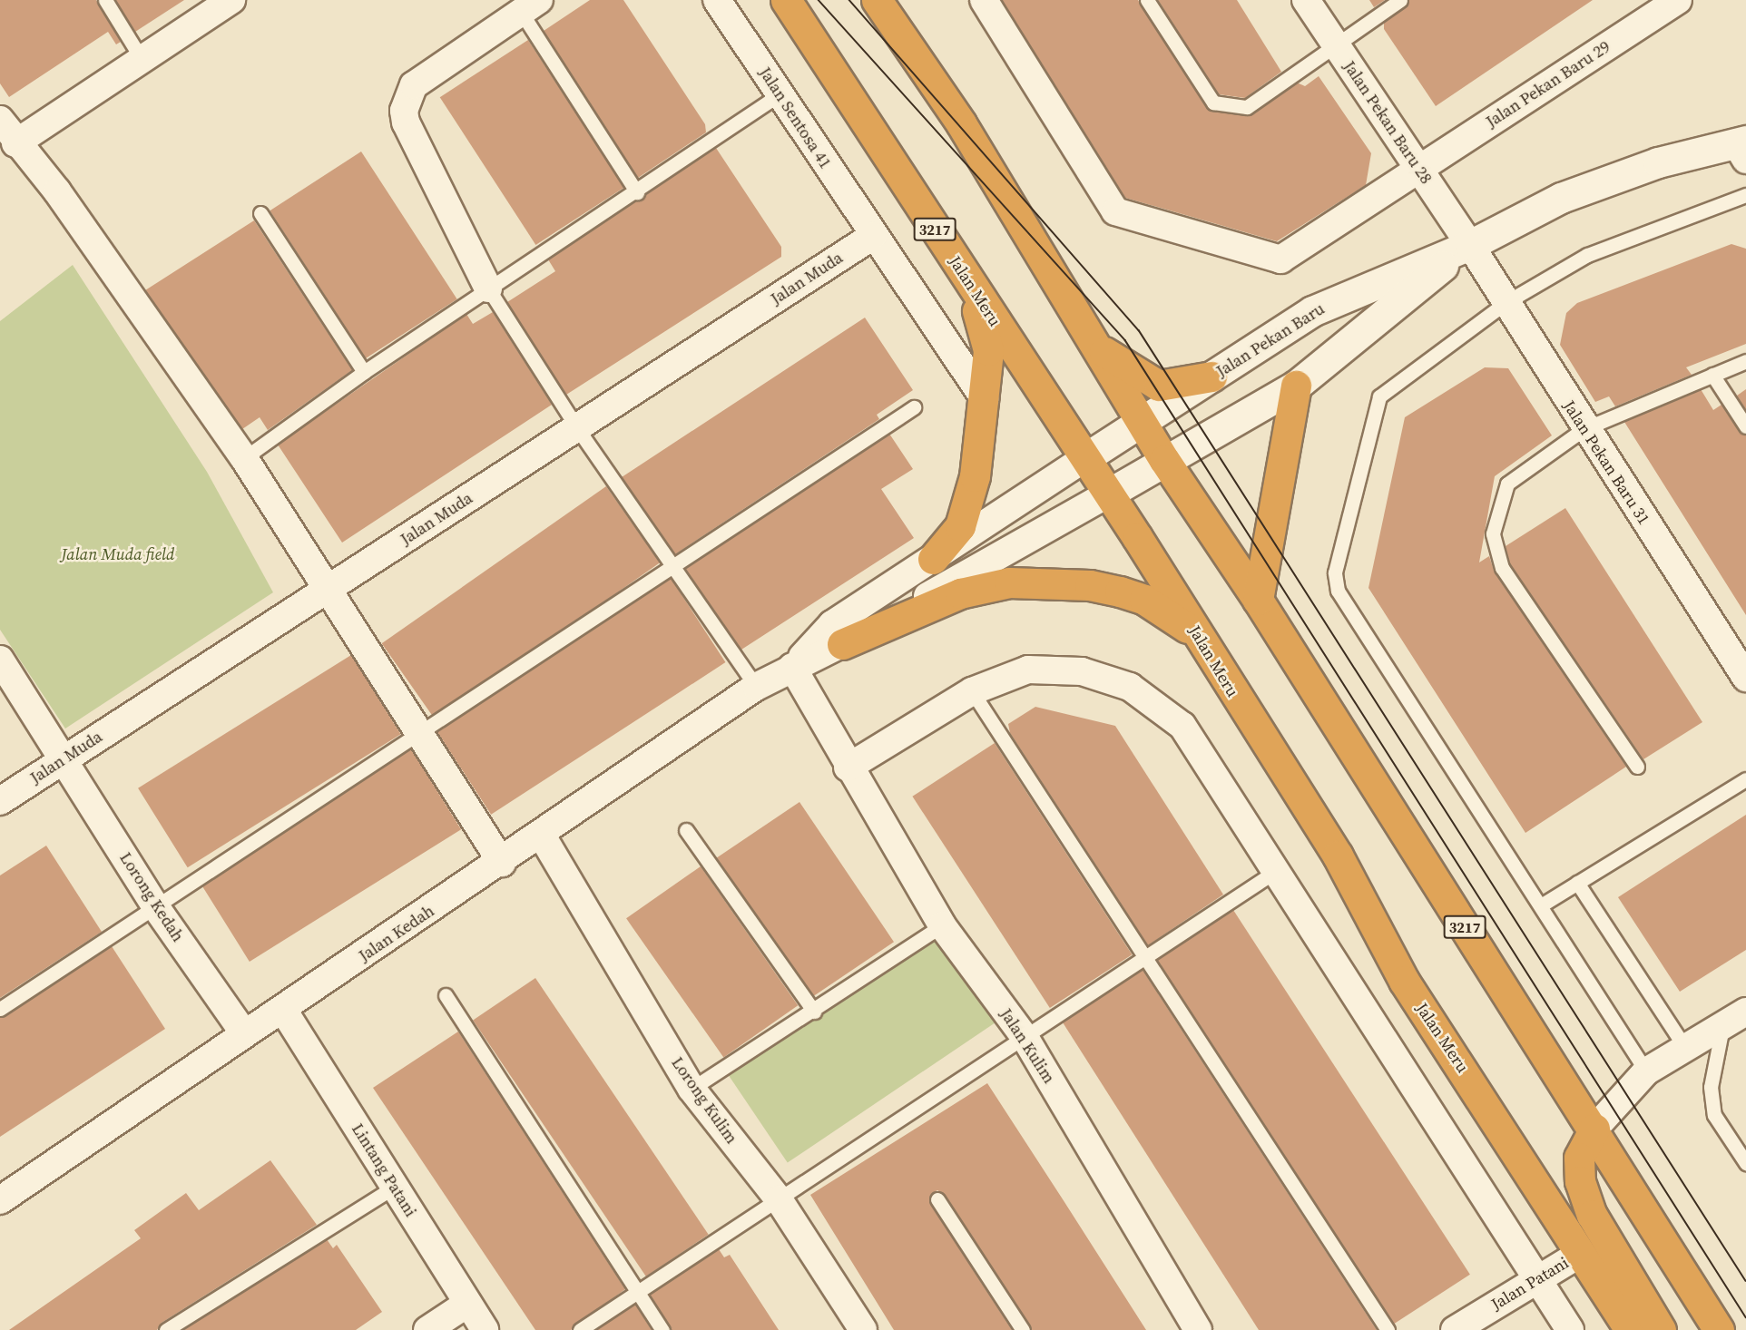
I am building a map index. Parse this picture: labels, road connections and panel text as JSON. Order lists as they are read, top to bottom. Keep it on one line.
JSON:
{"streets":{"highway":["3217","Jalan Meru"],"street":["Jalan Pekan Baru 29","Jalan Sentosa 41","Jalan Pekan Baru 28","Jalan Muda","Jalan Pekan Baru","Jalan Pekan Baru 31","Lorong Kedah","Jalan Kedah","Jalan Kulim","Lorong Kulim","Lintang Patani","Jalan Patani"]},"crossings":[["Jalan Pekan Baru 29","Jalan Pekan Baru 28"],["Jalan Sentosa 41","Jalan Muda"],["Jalan Pekan Baru 28","Jalan Pekan Baru"],["Jalan Pekan Baru 28","Jalan Pekan Baru 31"],["3217","Jalan Pekan Baru"],["Jalan Muda","Lorong Kedah"],["Jalan Meru","Jalan Pekan Baru"],["Jalan Meru","Jalan Patani"],["Jalan Pekan Baru","Jalan Pekan Baru 31"],["Lorong Kedah","Jalan Kedah"],["Jalan Kedah","Jalan Kulim"],["Jalan Kedah","Lorong Kulim"],["Jalan Kedah","Lintang Patani"]],"parks":["Jalan Muda field"]}
